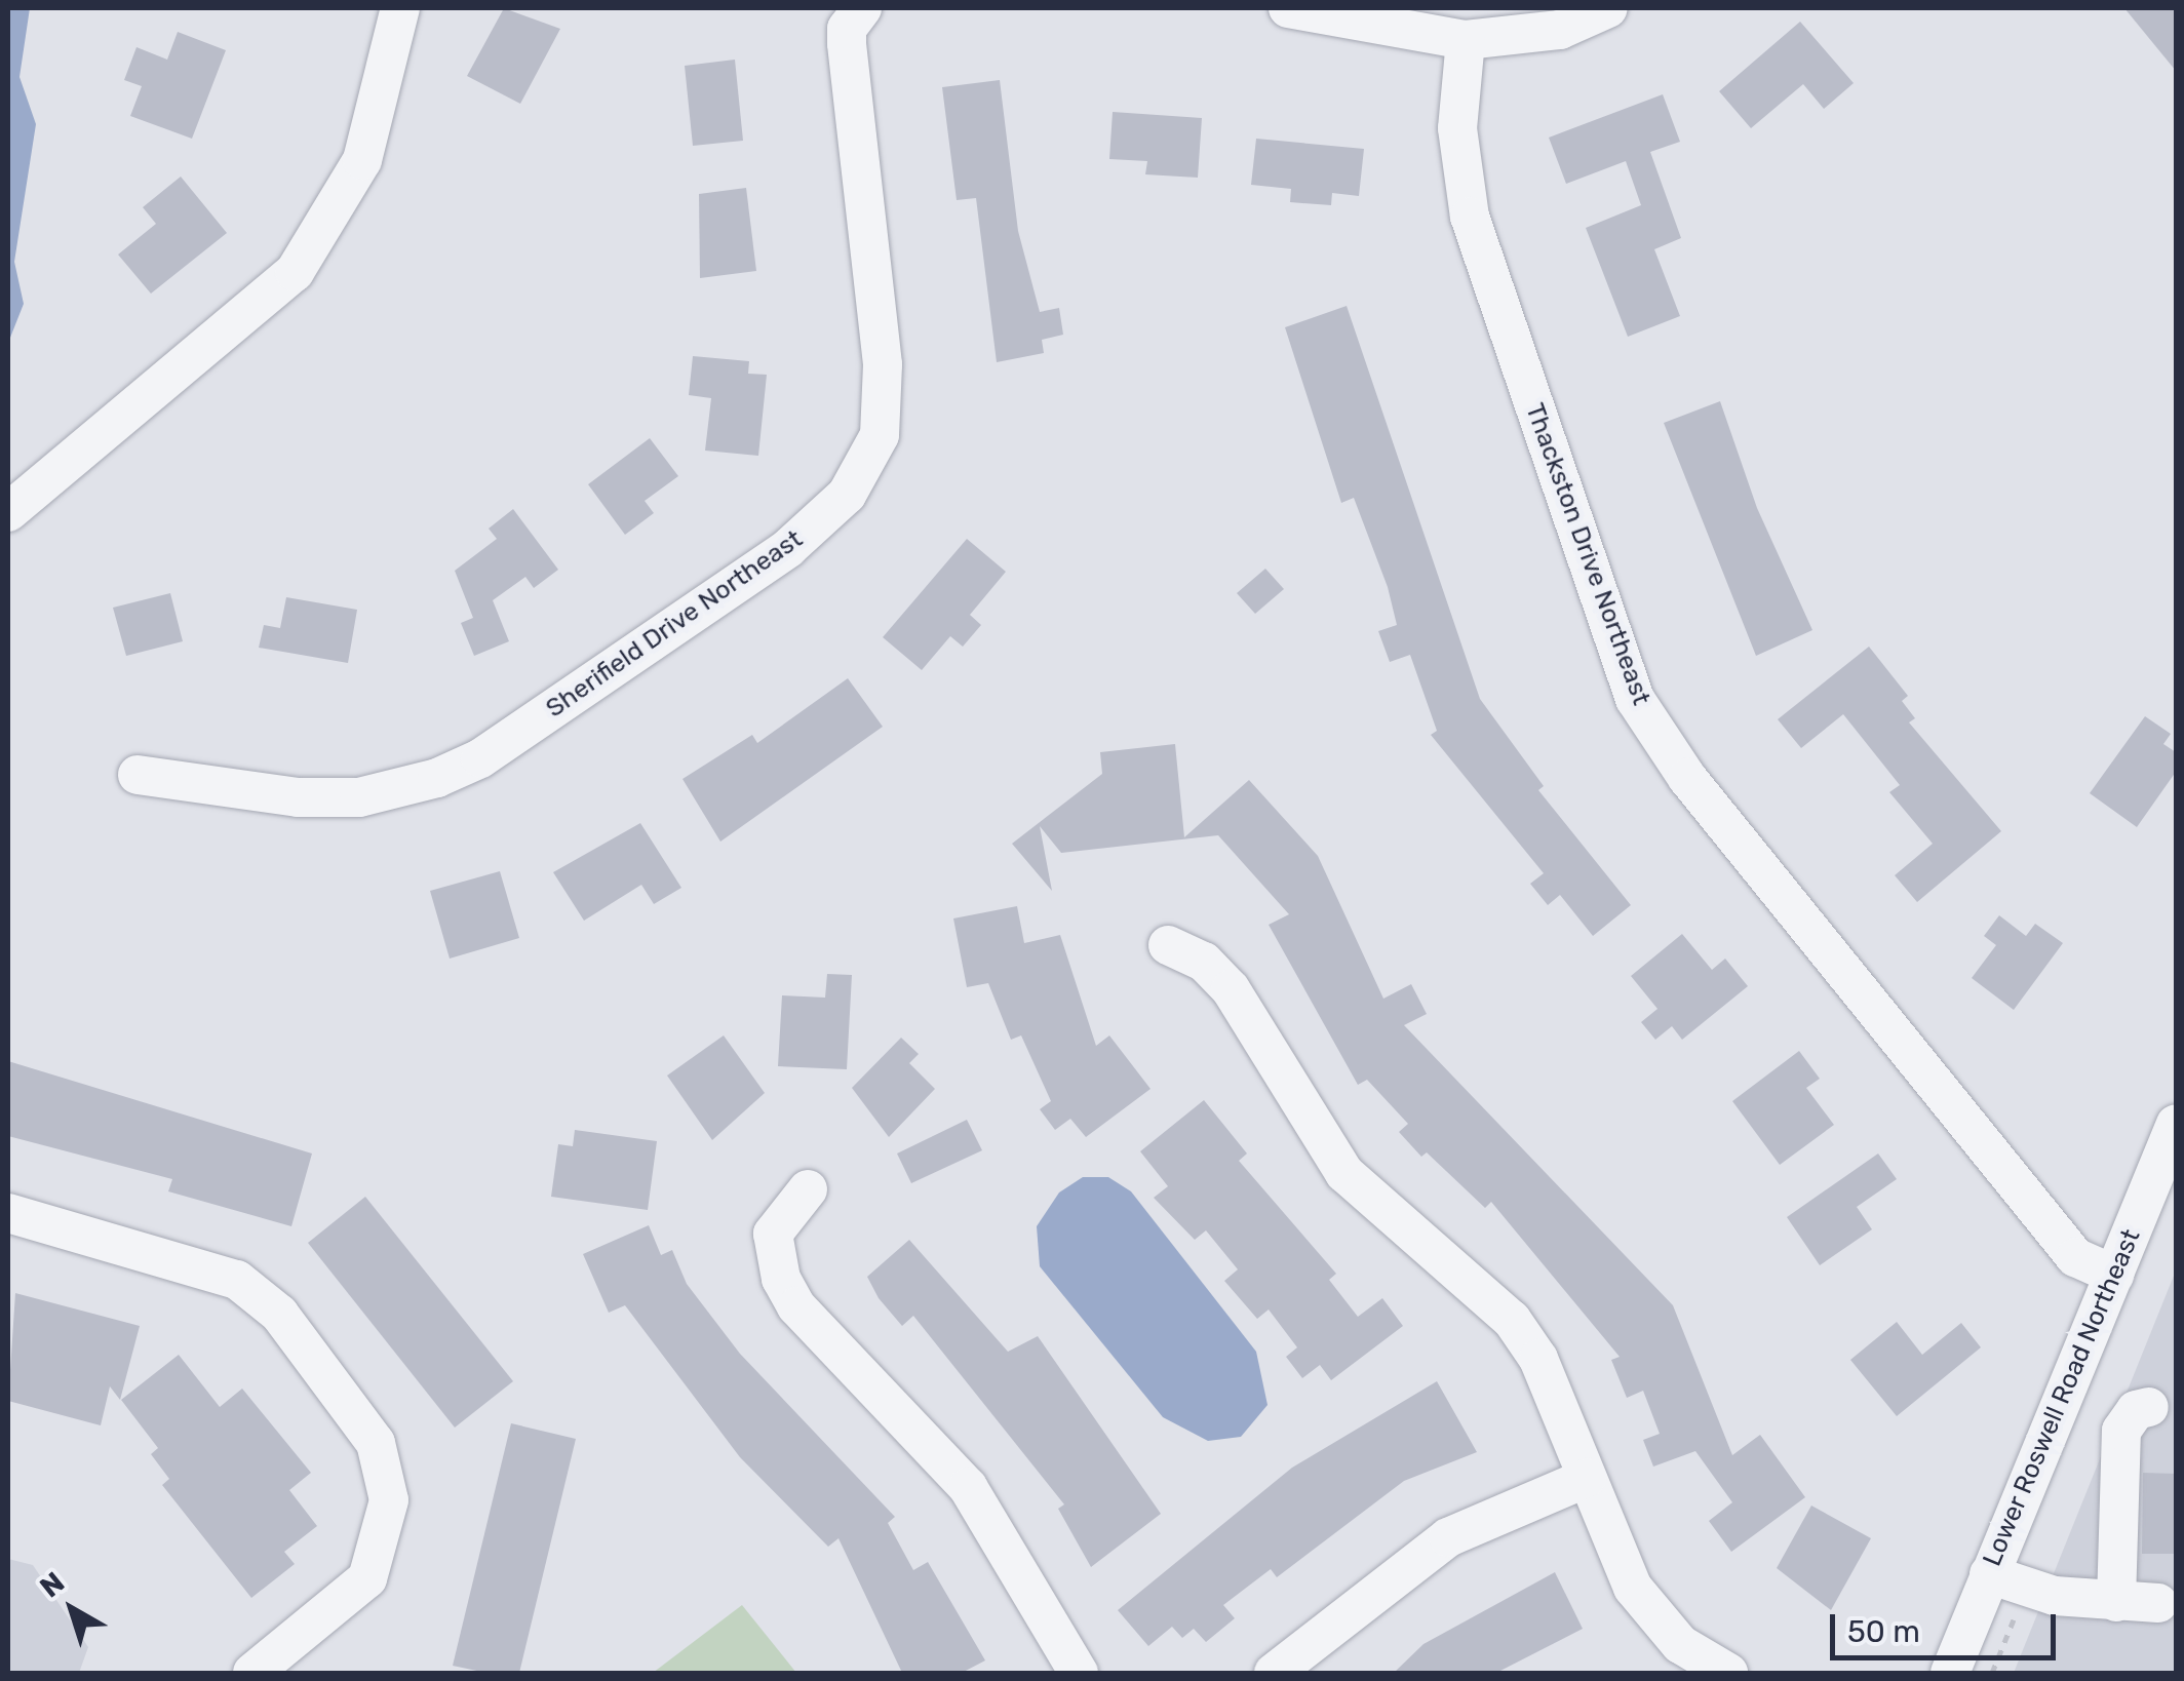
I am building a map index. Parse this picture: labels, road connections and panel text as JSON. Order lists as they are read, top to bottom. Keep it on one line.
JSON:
{"streets":{"street":["Thackston Drive Northeast","Sherifield Drive Northeast","Lower Roswell Road Northeast"]},"crossings":[["Thackston Drive Northeast","Lower Roswell Road Northeast"]],"scale_bar":"50 m","north":"top left"}
